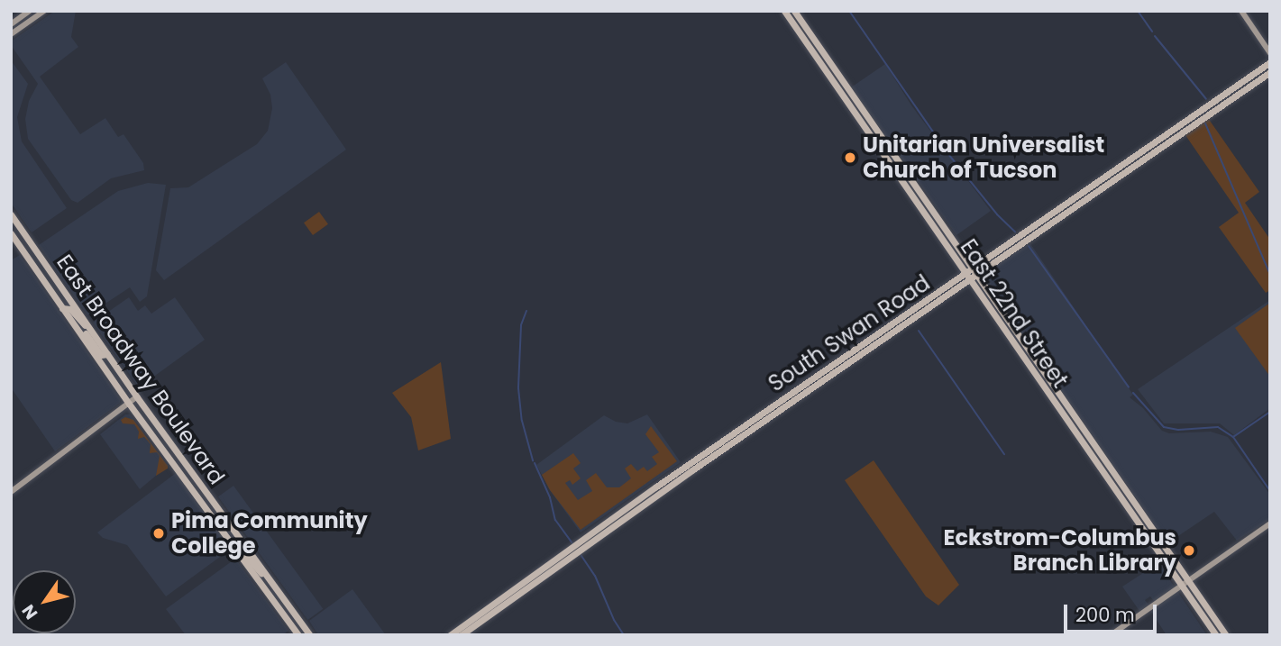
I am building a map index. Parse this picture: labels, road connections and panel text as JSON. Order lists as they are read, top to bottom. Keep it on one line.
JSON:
{"streets":{"main road":["East 22nd Street","South Swan Road","East Broadway Boulevard"]},"crossings":[["East 22nd Street","South Swan Road"]],"places":["Unitarian Universalist Church of Tucson","Pima Community College","Eckstrom-Columbus Branch Library"],"scale_bar":"200 m","north":"bottom left"}
